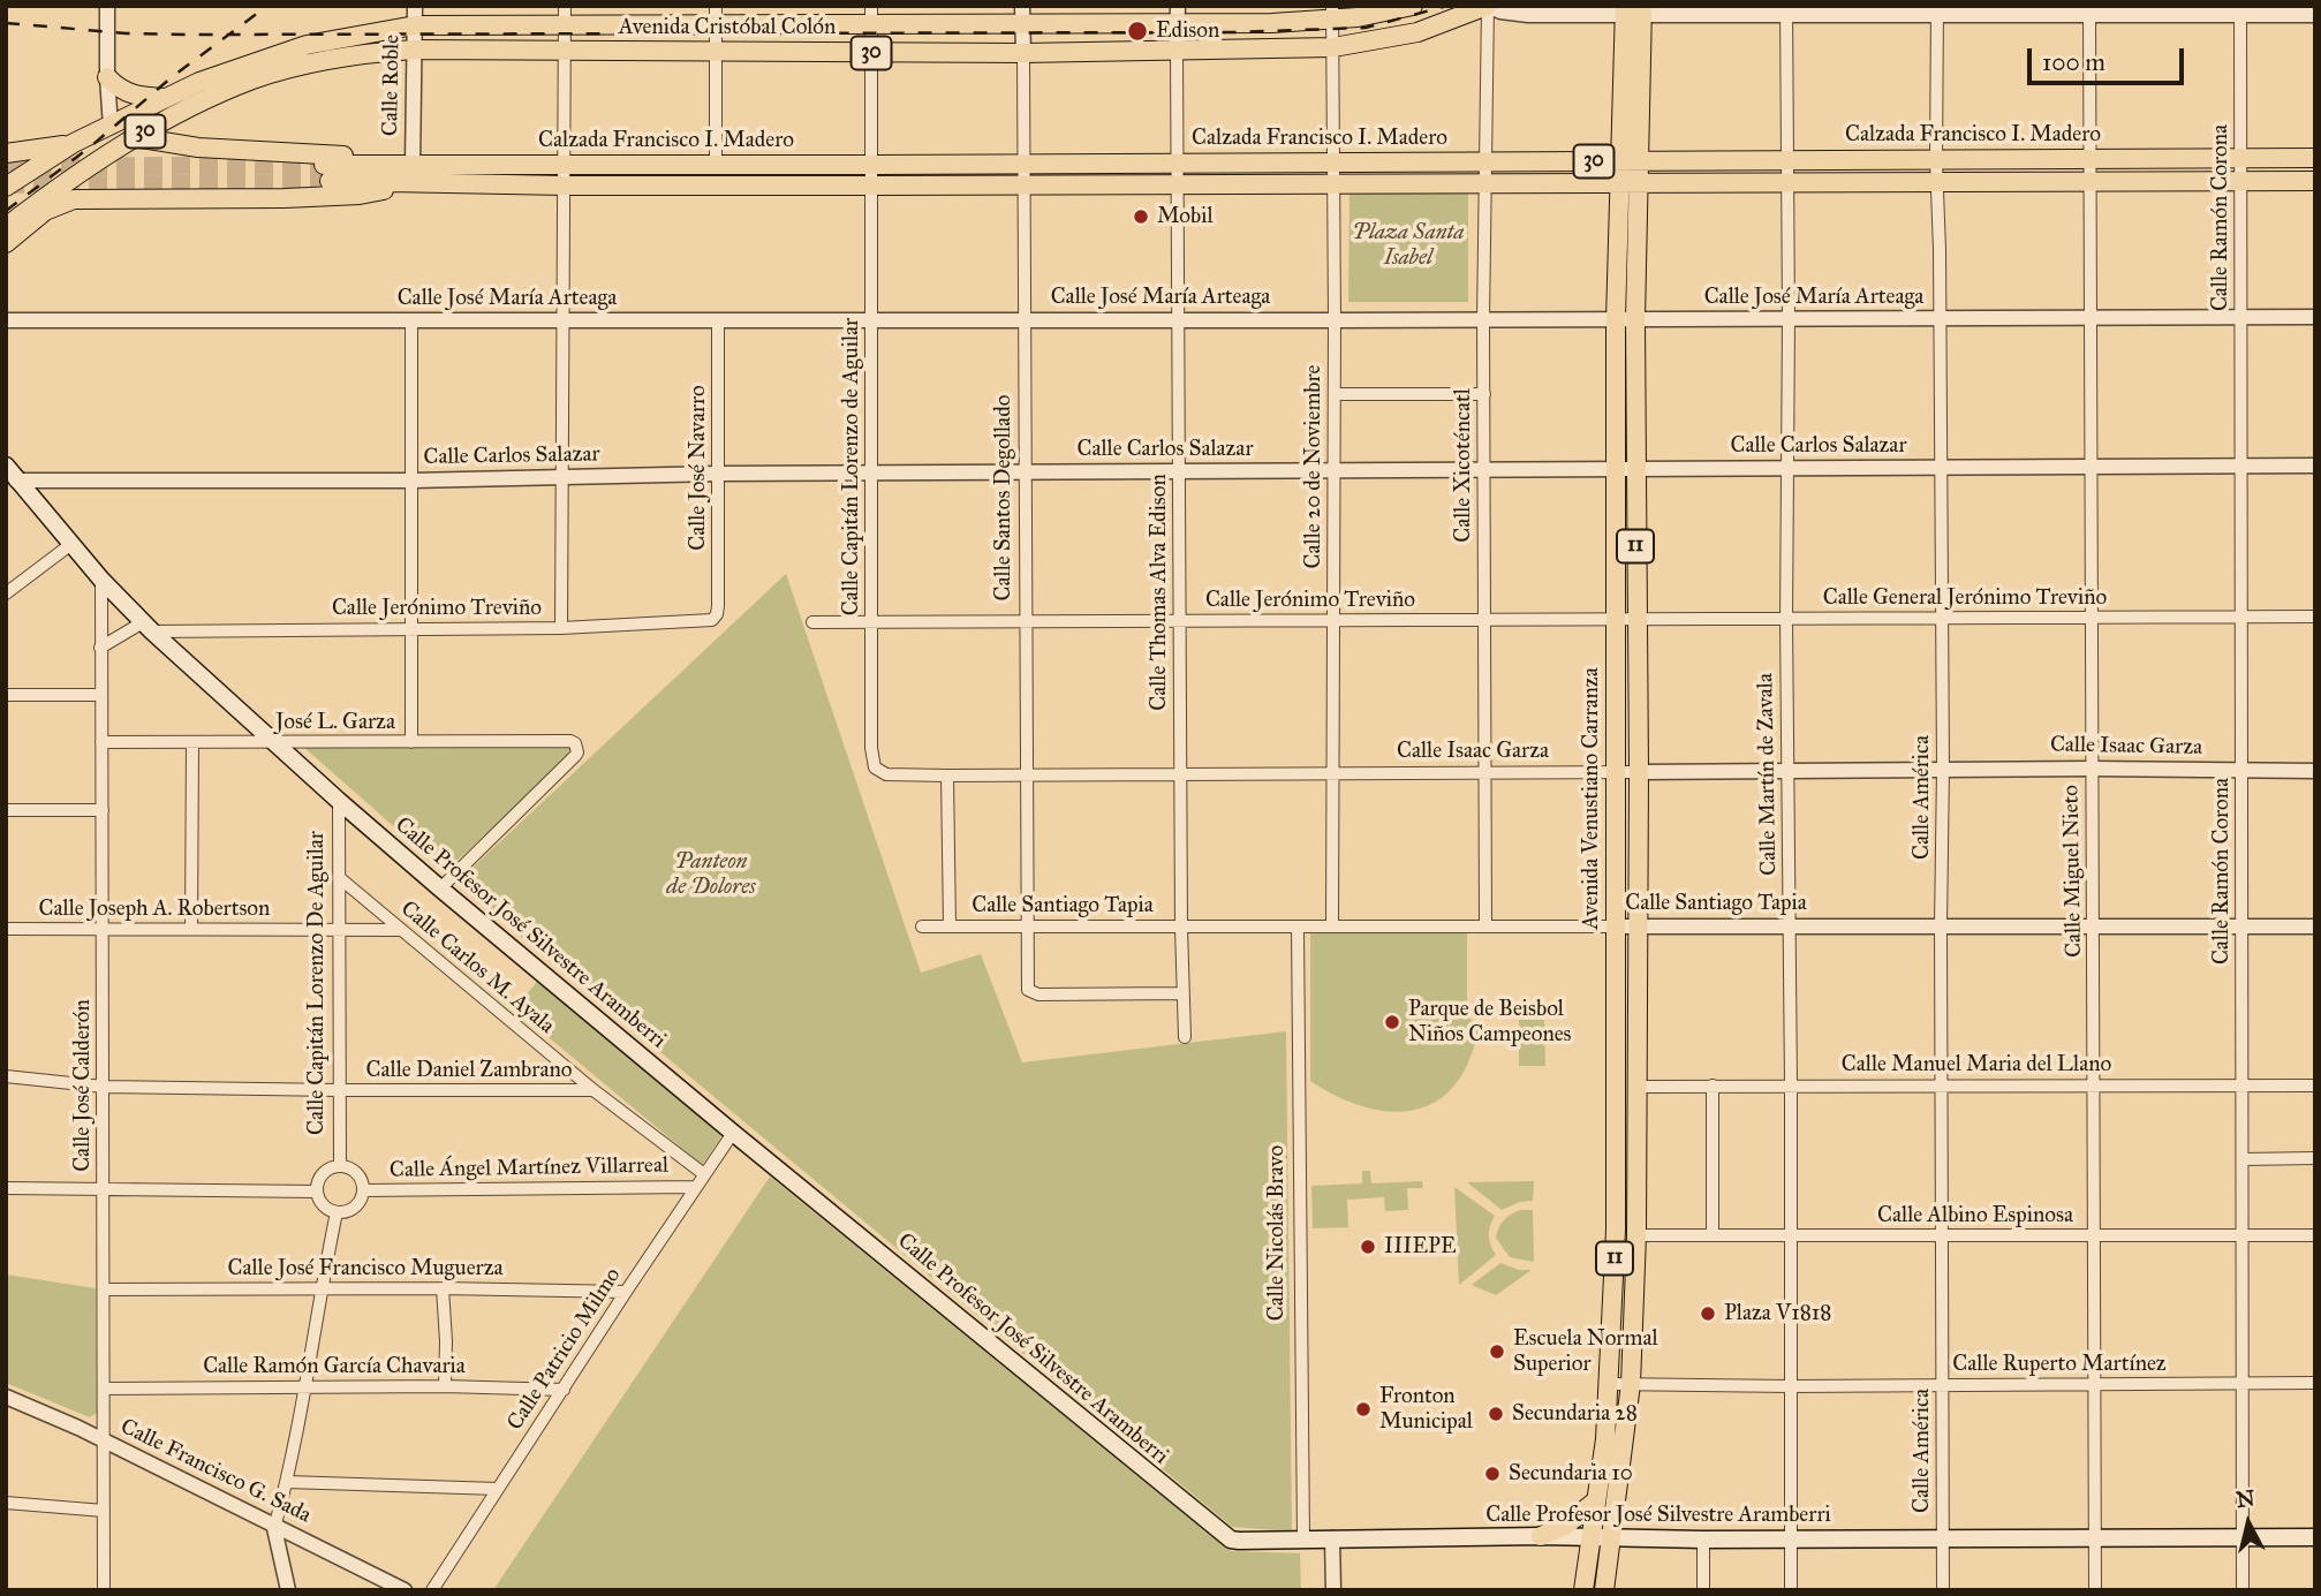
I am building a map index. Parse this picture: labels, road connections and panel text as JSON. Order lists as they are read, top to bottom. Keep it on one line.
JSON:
{"streets":{"main road":["Avenida Cristóbal Colón","30","Calzada Francisco I. Madero","11","Avenida Venustiano Carranza","Calle Profesor José Silvestre Aramberri"],"street":["Calle Roble","Calle Ramón Corona","Calle José María Arteaga","Calle Carlos Salazar","Calle Xicoténcatl","Calle Capitán Lorenzo de Aguilar","Calle 20 de Noviembre","Calle José Navarro","Calle Santos Degollado","Calle Thomas Alva Edison","Calle General Jerónimo Treviño","Calle Jerónimo Treviño","José L. Garza","Calle Isaac Garza","Calle Martín de Zavala","Calle América","Calle Miguel Nieto","Calle Santiago Tapia","Calle Joseph A. Robertson","Calle Carlos M. Ayala","Calle Capitán Lorenzo De Aguilar","Calle Manuel Maria del Llano","Calle Daniel Zambrano","Calle José Calderón","Calle Ángel Martínez Villarreal","Calle Albino Espinosa","Calle Nicolás Bravo","Calle José Francisco Muguerza","Calle Patricio Milmo","Calle Ruperto Martínez","Calle Ramón García Chavaria","Calle Francisco G. Sada"]},"crossings":[["Avenida Cristóbal Colón","Calle Roble"],["Avenida Cristóbal Colón","Calle Xicoténcatl"],["Avenida Cristóbal Colón","Calle 20 de Noviembre"],["Avenida Cristóbal Colón","Calle Santos Degollado"],["Avenida Cristóbal Colón","Calle Thomas Alva Edison"],["Calle Roble","Calzada Francisco I. Madero"],["Calzada Francisco I. Madero","Calle Ramón Corona"],["Calzada Francisco I. Madero","Calle Xicoténcatl"],["Calzada Francisco I. Madero","Calle Capitán Lorenzo de Aguilar"],["Calzada Francisco I. Madero","Calle 20 de Noviembre"],["Calzada Francisco I. Madero","Calle Santos Degollado"],["Calzada Francisco I. Madero","Calle Thomas Alva Edison"],["Calzada Francisco I. Madero","Calle Martín de Zavala"],["Calzada Francisco I. Madero","Calle América"],["Calzada Francisco I. Madero","Avenida Venustiano Carranza"],["Calzada Francisco I. Madero","Calle Miguel Nieto"],["Calle Ramón Corona","Calle José María Arteaga"],["Calle Ramón Corona","Calle Carlos Salazar"],["Calle Ramón Corona","Calle General Jerónimo Treviño"],["Calle Ramón Corona","Calle Isaac Garza"],["Calle Ramón Corona","Calle Santiago Tapia"],["Calle Ramón Corona","Calle Profesor José Silvestre Aramberri"],["Calle Ramón Corona","Calle Manuel Maria del Llano"],["Calle Ramón Corona","Calle Albino Espinosa"],["Calle Ramón Corona","Calle Ruperto Martínez"],["Calle José María Arteaga","Calle Xicoténcatl"],["Calle José María Arteaga","Calle Capitán Lorenzo de Aguilar"],["Calle José María Arteaga","Calle 20 de Noviembre"],["Calle José María Arteaga","Calle José Navarro"],["Calle José María Arteaga","Calle Santos Degollado"],["Calle José María Arteaga","Calle Thomas Alva Edison"],["Calle José María Arteaga","Calle Martín de Zavala"],["Calle José María Arteaga","Calle América"],["Calle José María Arteaga","Avenida Venustiano Carranza"],["Calle José María Arteaga","Calle Miguel Nieto"],["Calle Carlos Salazar","Calle Xicoténcatl"],["Calle Carlos Salazar","Calle Capitán Lorenzo de Aguilar"],["Calle Carlos Salazar","Calle 20 de Noviembre"],["Calle Carlos Salazar","Calle José Navarro"],["Calle Carlos Salazar","Calle Santos Degollado"],["Calle Carlos Salazar","Calle Thomas Alva Edison"],["Calle Carlos Salazar","Calle Martín de Zavala"],["Calle Carlos Salazar","Calle América"],["Calle Carlos Salazar","Avenida Venustiano Carranza"],["Calle Carlos Salazar","Calle Miguel Nieto"],["Calle Carlos Salazar","Calle Profesor José Silvestre Aramberri"],["Calle Xicoténcatl","Calle Jerónimo Treviño"],["Calle Xicoténcatl","Calle Isaac Garza"],["Calle Xicoténcatl","Calle Santiago Tapia"],["Calle Capitán Lorenzo de Aguilar","Calle Jerónimo Treviño"],["Calle Capitán Lorenzo de Aguilar","Calle Isaac Garza"],["Calle 20 de Noviembre","Calle Jerónimo Treviño"],["Calle 20 de Noviembre","Calle Isaac Garza"],["Calle 20 de Noviembre","Calle Santiago Tapia"],["Calle José Navarro","Calle Jerónimo Treviño"],["Calle Santos Degollado","Calle Thomas Alva Edison"],["Calle Santos Degollado","Calle Jerónimo Treviño"],["Calle Santos Degollado","Calle Isaac Garza"],["Calle Santos Degollado","Calle Santiago Tapia"],["Calle Thomas Alva Edison","Calle Jerónimo Treviño"],["Calle Thomas Alva Edison","Calle Isaac Garza"],["Calle Thomas Alva Edison","Calle Santiago Tapia"],["Calle General Jerónimo Treviño","Calle Jerónimo Treviño"],["Calle General Jerónimo Treviño","Calle Martín de Zavala"],["Calle General Jerónimo Treviño","Calle América"],["Calle General Jerónimo Treviño","Avenida Venustiano Carranza"],["Calle General Jerónimo Treviño","Calle Miguel Nieto"],["Calle Jerónimo Treviño","Avenida Venustiano Carranza"],["Calle Jerónimo Treviño","Calle Profesor José Silvestre Aramberri"],["José L. Garza","Calle Profesor José Silvestre Aramberri"],["José L. Garza","Calle José Calderón"],["Calle Isaac Garza","Calle Martín de Zavala"],["Calle Isaac Garza","Calle América"],["Calle Isaac Garza","Avenida Venustiano Carranza"],["Calle Isaac Garza","Calle Miguel Nieto"],["Calle Martín de Zavala","Calle Santiago Tapia"],["Calle Martín de Zavala","Calle Profesor José Silvestre Aramberri"],["Calle Martín de Zavala","Calle Manuel Maria del Llano"],["Calle Martín de Zavala","Calle Albino Espinosa"],["Calle Martín de Zavala","Calle Ruperto Martínez"],["Calle América","Calle Santiago Tapia"],["Calle América","Calle Profesor José Silvestre Aramberri"],["Calle América","Calle Manuel Maria del Llano"],["Calle América","Calle Albino Espinosa"],["Calle América","Calle Ruperto Martínez"],["Avenida Venustiano Carranza","Calle Santiago Tapia"],["Avenida Venustiano Carranza","Calle Profesor José Silvestre Aramberri"],["Avenida Venustiano Carranza","Calle Manuel Maria del Llano"],["Avenida Venustiano Carranza","Calle Albino Espinosa"],["Avenida Venustiano Carranza","Calle Ruperto Martínez"],["Calle Miguel Nieto","Calle Santiago Tapia"],["Calle Miguel Nieto","Calle Profesor José Silvestre Aramberri"],["Calle Miguel Nieto","Calle Manuel Maria del Llano"],["Calle Miguel Nieto","Calle Albino Espinosa"],["Calle Miguel Nieto","Calle Ruperto Martínez"],["Calle Santiago Tapia","Calle Nicolás Bravo"],["Calle Joseph A. Robertson","Calle Carlos M. Ayala"],["Calle Joseph A. Robertson","Calle Capitán Lorenzo De Aguilar"],["Calle Joseph A. Robertson","Calle José Calderón"],["Calle Profesor José Silvestre Aramberri","Calle Capitán Lorenzo De Aguilar"],["Calle Profesor José Silvestre Aramberri","Calle José Calderón"],["Calle Profesor José Silvestre Aramberri","Calle Nicolás Bravo"],["Calle Profesor José Silvestre Aramberri","Calle Patricio Milmo"],["Calle Carlos M. Ayala","Calle Capitán Lorenzo De Aguilar"],["Calle Carlos M. Ayala","Calle Daniel Zambrano"],["Calle Carlos M. Ayala","Calle Patricio Milmo"],["Calle Capitán Lorenzo De Aguilar","Calle Daniel Zambrano"],["Calle Capitán Lorenzo De Aguilar","Calle Ángel Martínez Villarreal"],["Calle Daniel Zambrano","Calle José Calderón"],["Calle José Calderón","Calle José Francisco Muguerza"],["Calle José Calderón","Calle Ramón García Chavaria"],["Calle José Calderón","Calle Francisco G. Sada"],["Calle Ángel Martínez Villarreal","Calle Patricio Milmo"],["Calle José Francisco Muguerza","Calle Patricio Milmo"],["Calle Patricio Milmo","Calle Ramón García Chavaria"]],"parks":["Plaza Santa Isabel","Panteon de Dolores"],"places":["Edison","Mobil","Parque de Beisbol Niños Campeones","IIIEPE","Plaza V1818","Escuela Normal Superior","Fronton Municipal","Secundaria 28","Secundaria 10"],"scale_bar":"100 m","north":"top"}
